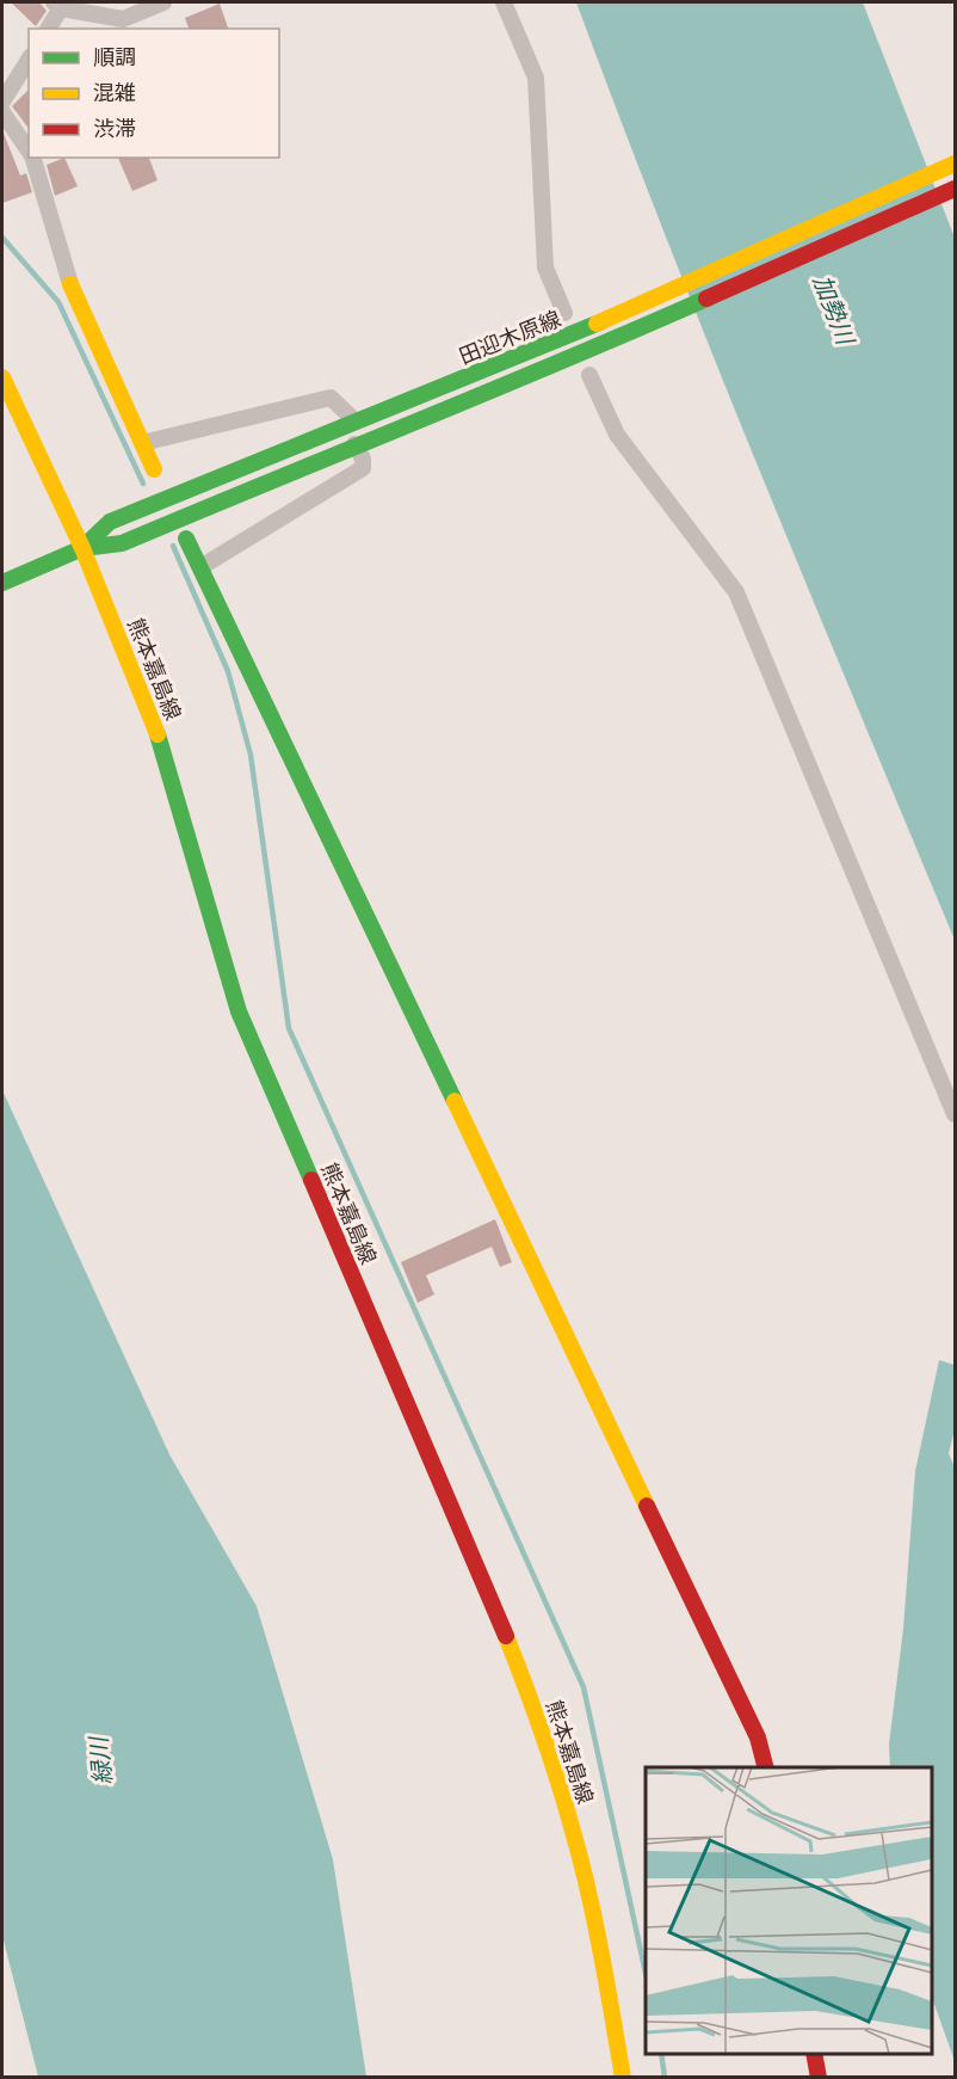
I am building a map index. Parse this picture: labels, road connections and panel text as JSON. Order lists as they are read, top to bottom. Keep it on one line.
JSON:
{"streets":{"main road":["田迎木原線","熊本嘉島線"]},"crossings":[["田迎木原線","熊本嘉島線"]],"water":["加勢川","緑川"],"legend":["順調","混雑","渋滞"]}
